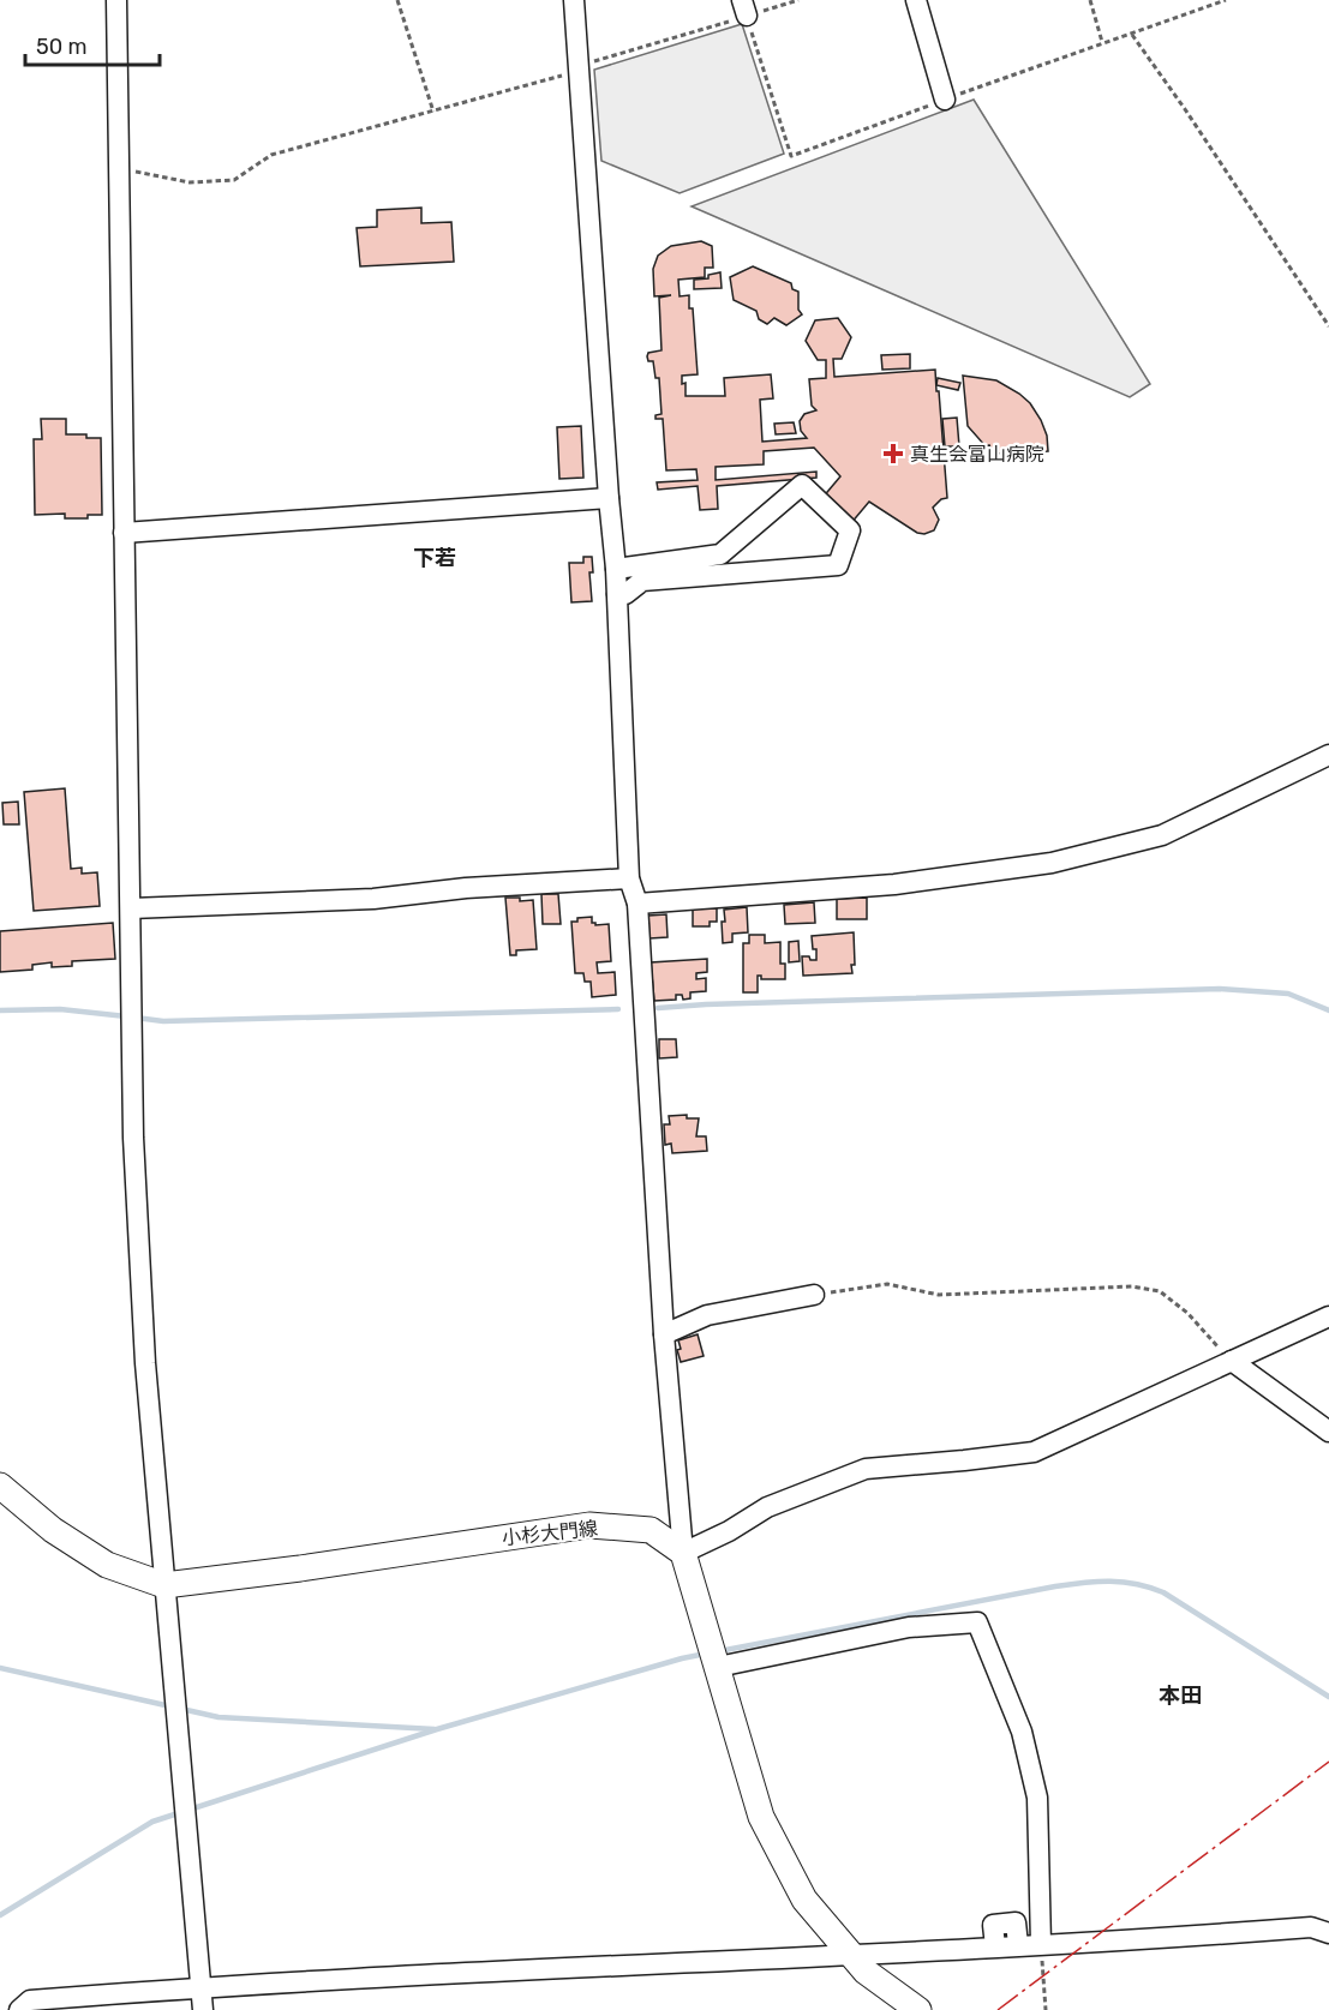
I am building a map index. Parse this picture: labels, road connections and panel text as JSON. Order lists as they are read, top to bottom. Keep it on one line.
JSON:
{"streets":{"main road":["小杉大門線"]},"districts":["下若","本田"],"places":{"health":["真生会富山病院"]},"scale_bar":"50 m"}
